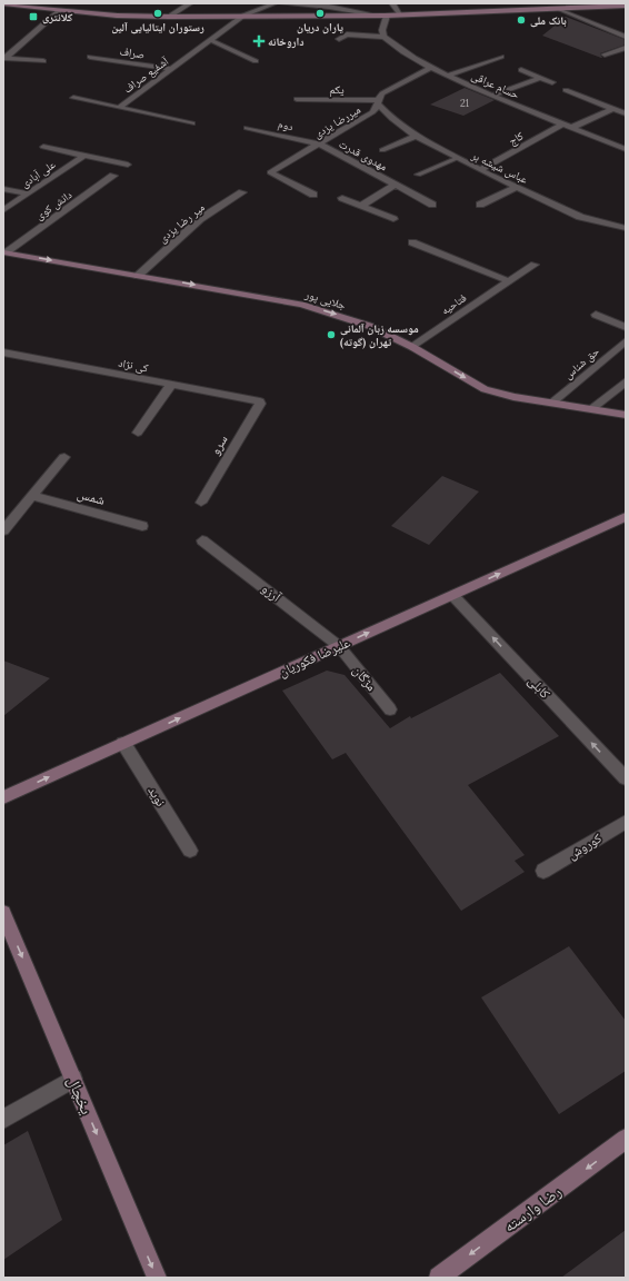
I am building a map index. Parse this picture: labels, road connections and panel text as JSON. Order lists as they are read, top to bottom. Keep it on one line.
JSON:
{"streets":{"street":["صراف","آشفیع صراف","حسام عراقی","یکم","میررضا یزدی","دوم","کاج","مهدوی قدرت","عباس شیشه بر","علی آبادی","دانش کوی","میر رضا یزدی","جلایی پور","فتاحیه","حق شناس","کی نژاد","سرو","شمس","آرزو","علیرضا فکوریان","مژگان","کابلی","نوید","کوروش","یخچال","رضا وارسته"]},"crossings":[["صراف","آشفیع صراف"],["حسام عراقی","میررضا یزدی"],["حسام عراقی","کاج"],["یکم","میررضا یزدی"],["یکم","عباس شیشه بر"],["میررضا یزدی","دوم"],["میررضا یزدی","مهدوی قدرت"],["میررضا یزدی","عباس شیشه بر"],["دوم","مهدوی قدرت"],["کاج","عباس شیشه بر"],["دانش کوی","جلایی پور"],["میر رضا یزدی","جلایی پور"],["جلایی پور","فتاحیه"],["جلایی پور","حق شناس"],["کی نژاد","سرو"],["آرزو","علیرضا فکوریان"],["آرزو","مژگان"],["علیرضا فکوریان","مژگان"],["علیرضا فکوریان","کابلی"],["علیرضا فکوریان","نوید"]],"one_way":["جلایی پور","علیرضا فکوریان","کابلی","یخچال","رضا وارسته"],"places":{"other":["رستوران ایتالیایی آلین","یاران دریان","بانک ملی","موسسه زبان آلمانی تهران (گوته)"],"transit":["کلانتری"],"health":["داروخانه"]},"house_numbers":["21"]}
